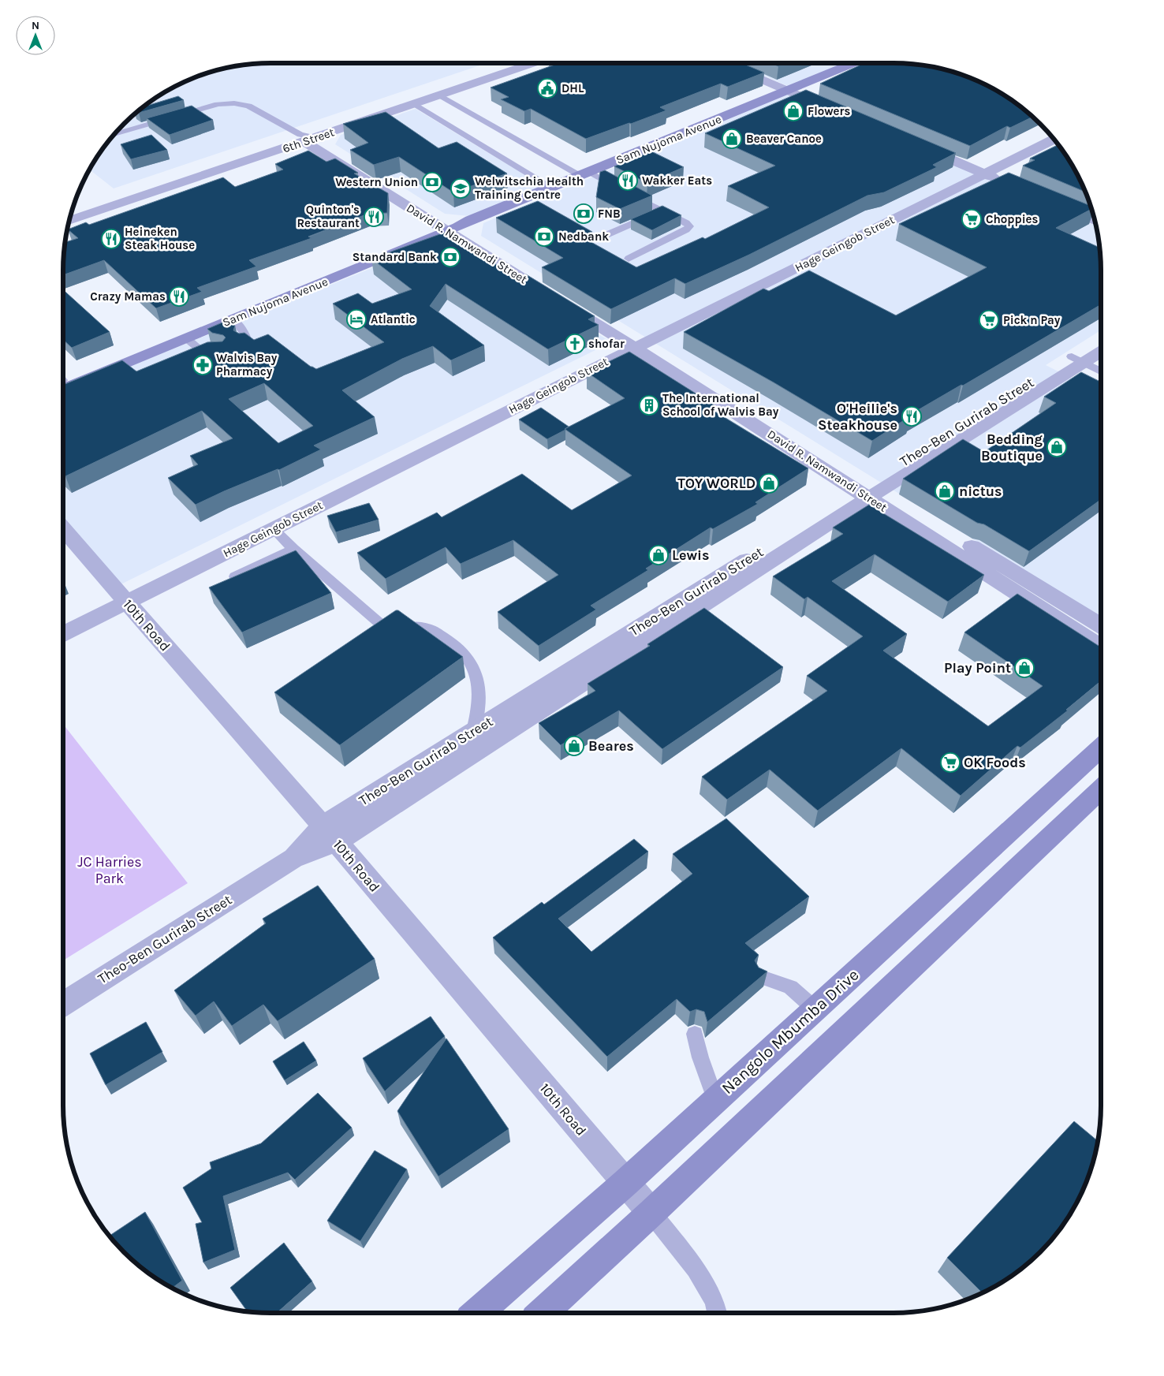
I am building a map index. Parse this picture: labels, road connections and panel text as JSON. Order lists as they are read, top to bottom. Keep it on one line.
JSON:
{"streets":{"main road":["Sam Nujoma Avenue","Nangolo Mbumba Drive"],"street":["6th Street","David R. Namwandi Street","Hage Geingob Street","Theo-Ben Gurirab Street","10th Road"]},"crossings":[["Sam Nujoma Avenue","David R. Namwandi Street"],["6th Street","David R. Namwandi Street"],["David R. Namwandi Street","Hage Geingob Street"],["David R. Namwandi Street","Theo-Ben Gurirab Street"],["Hage Geingob Street","10th Road"],["Theo-Ben Gurirab Street","10th Road"],["10th Road","Nangolo Mbumba Drive"]],"parks":["JC Harries Park"],"places":{"public building":["DHL"],"shop":["Flowers","Beaver Canoe","Bedding Boutique","TOY WORLD","nictus","Lewis","Play Point","Beares"],"restaurant":["Wakker Eats","Quinton's Restaurant","Heineken Steak House","Crazy Mamas","O'Heilie's Steakhouse"],"bank":["Western Union","FNB","Nedbank","Standard Bank"],"school or university":["Welwitschia Health Training Centre"],"supermarket":["Choppies","Pick n Pay","OK Foods"],"hotel":["Atlantic"],"church":["shofar"],"pharmacy":["Walvis Bay Pharmacy"],"building":["The International School of Walvis Bay"]},"north":"top"}
